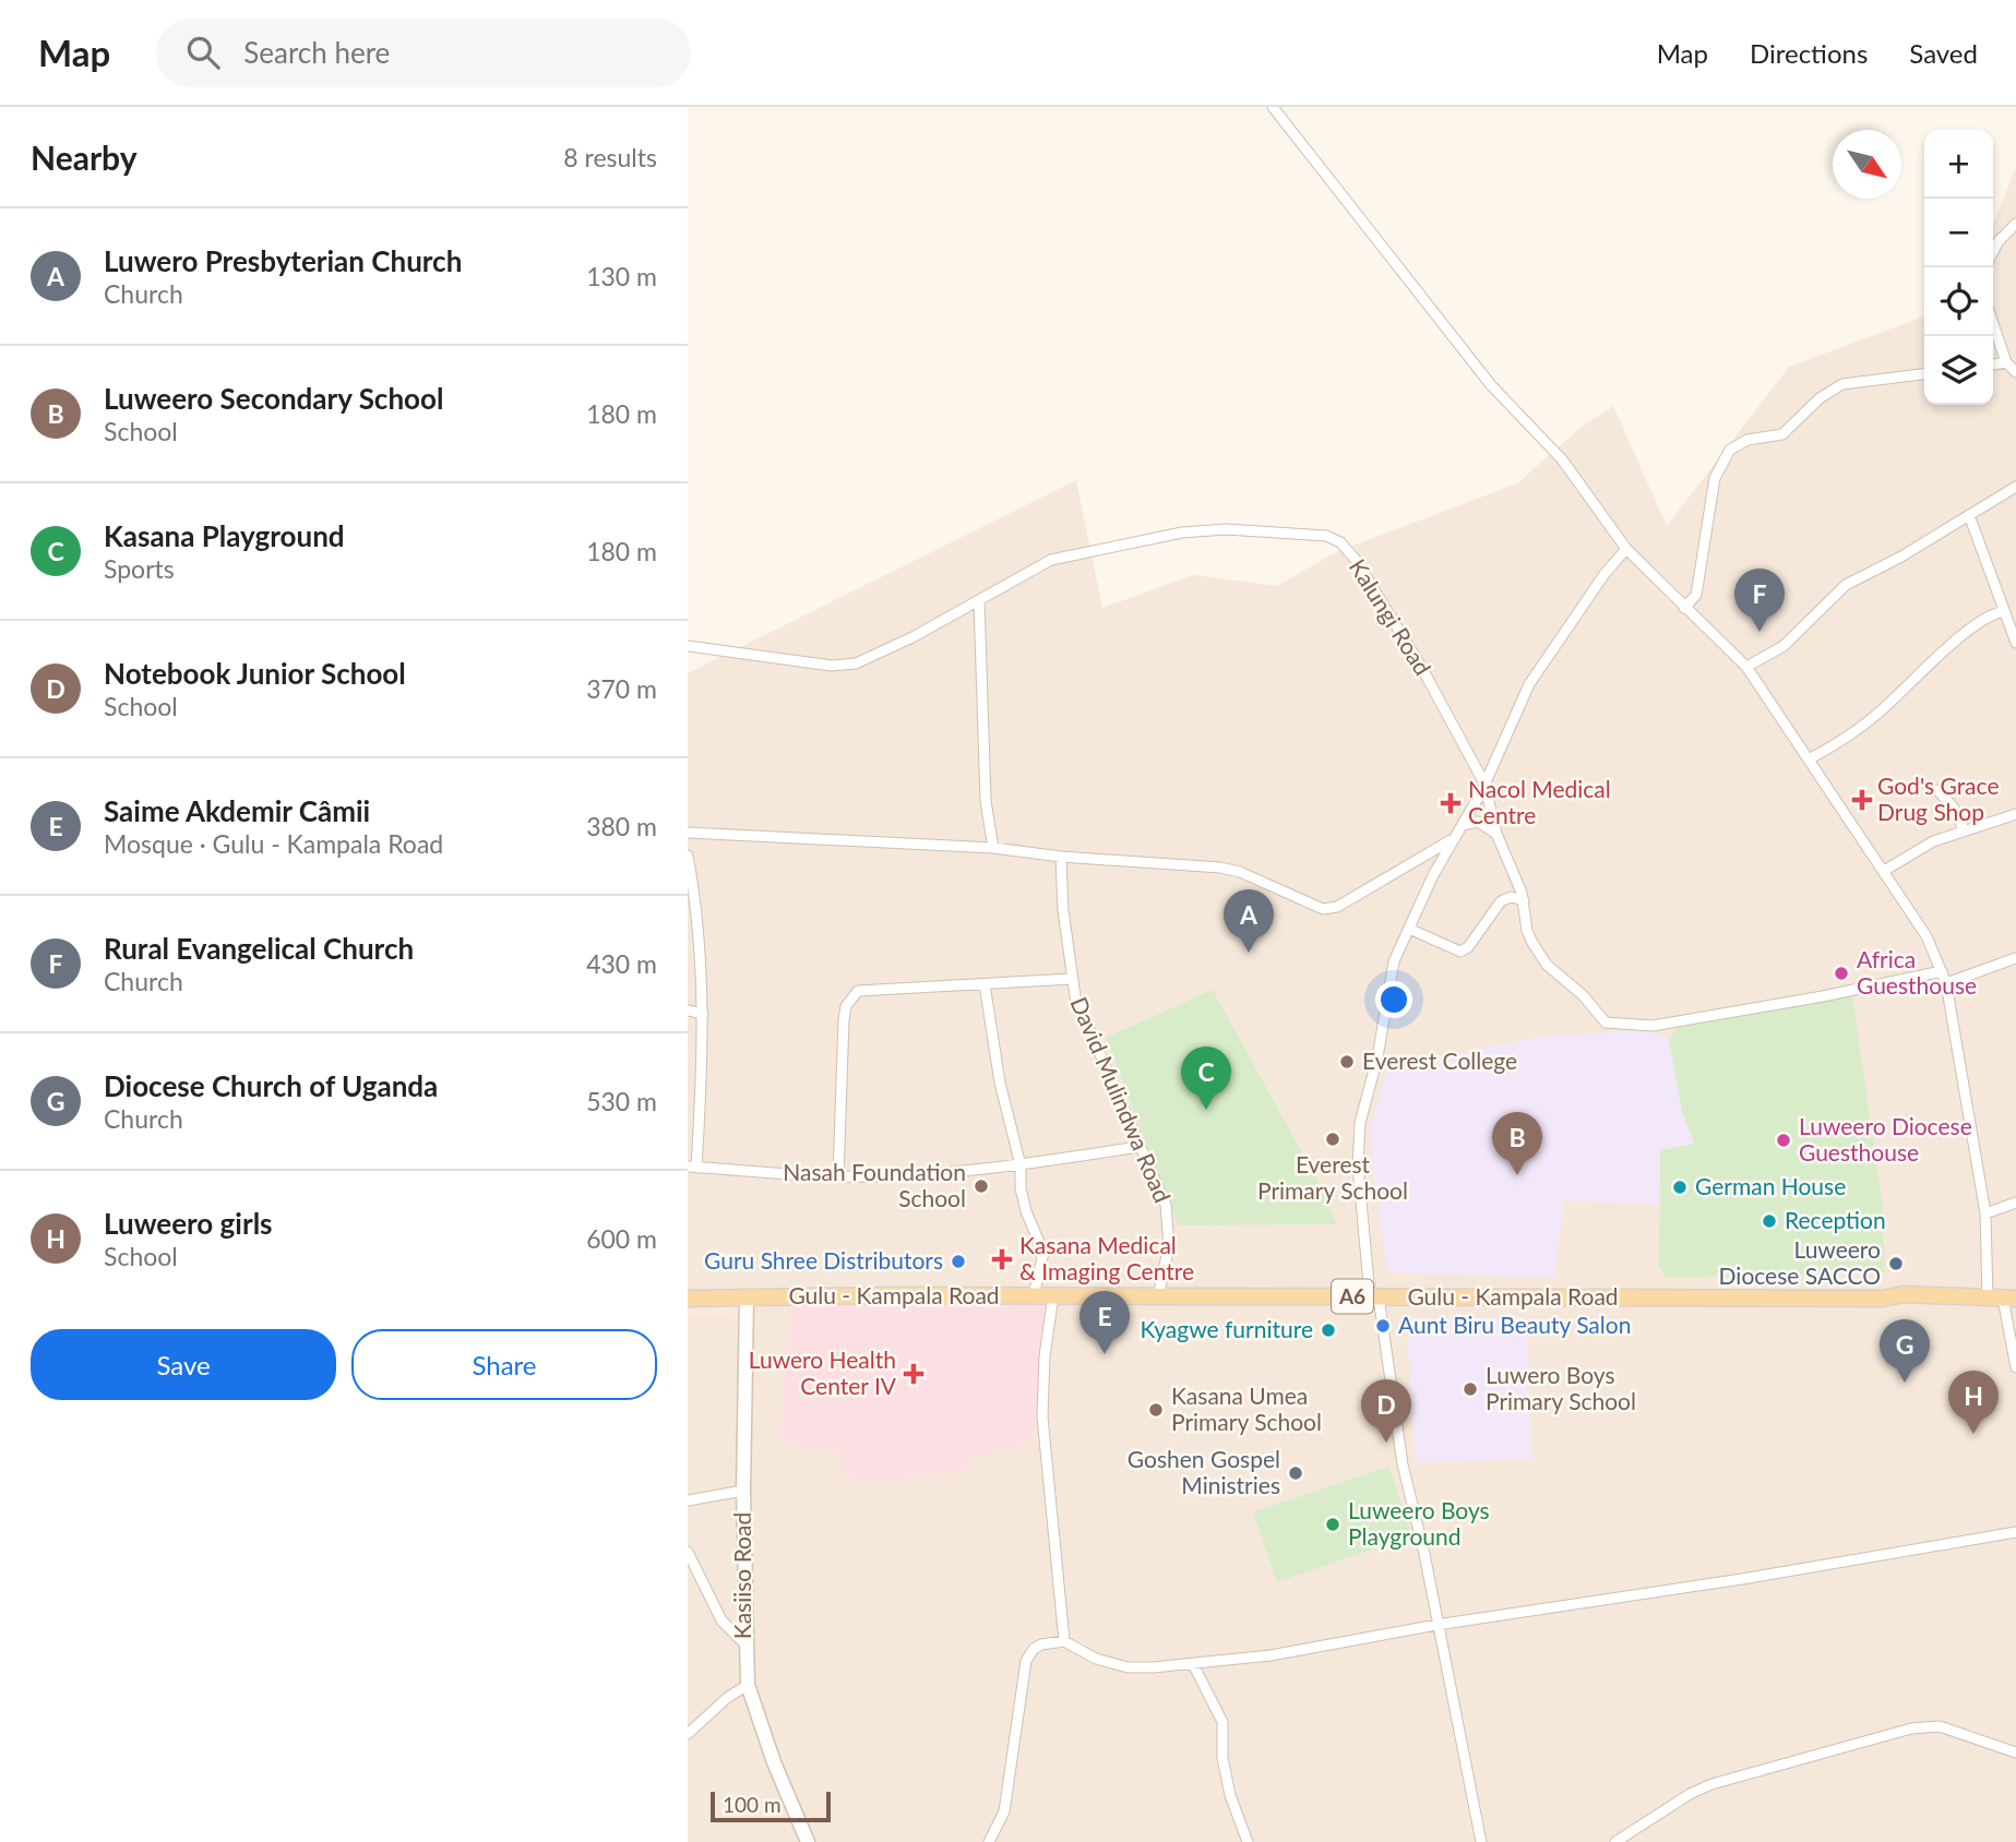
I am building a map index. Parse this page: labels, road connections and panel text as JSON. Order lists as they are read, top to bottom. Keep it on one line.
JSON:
{"streets":{"main road":["Gulu - Kampala Road","A6","Kasiiso Road"],"street":["Kalungi Road","David Mulindwa Road"]},"crossings":[["David Mulindwa Road","Gulu - Kampala Road"],["Gulu - Kampala Road","Kasiiso Road"]],"places":{"health":["God's Grace Drug Shop","Nacol Medical Centre","Kasana Medical & Imaging Centre","Luwero Health Center IV"],"other":["Africa Guesthouse","Everest College","Everest Primary School","Luweero Diocese Guesthouse","Nasah Foundation School","German House","Reception","Guru Shree Distributors","Luweero Diocese SACCO","Aunt Biru Beauty Salon","Kyagwe furniture","Luwero Boys Primary School","Kasana Umea Primary School","Goshen Gospel Ministries","Luweero Boys Playground"]},"scale_bar":"100 m","north":"bottom right","page":{"header":"Map","search":"Search here","nav":["Map","Directions","Saved"],"heading":["Nearby","8 results"],"map_buttons":["+","−"],"list":[{"mark":"A","name":"Luwero Presbyterian Church","note":"Church","value":"130 m"},{"mark":"B","name":"Luweero Secondary School","note":"School","value":"180 m"},{"mark":"C","name":"Kasana Playground","note":"Sports","value":"180 m"},{"mark":"D","name":"Notebook Junior School","note":"School","value":"370 m"},{"mark":"E","name":"Saime Akdemir Câmii","note":"Mosque · Gulu - Kampala Road","value":"380 m"},{"mark":"F","name":"Rural Evangelical Church","note":"Church","value":"430 m"},{"mark":"G","name":"Diocese Church of Uganda","note":"Church","value":"530 m"},{"mark":"H","name":"Luweero girls","note":"School","value":"600 m"}],"pins":["F","A","C","B","E","G","H","D"],"buttons":["Save","Share"],"scale":"100 m"}}
